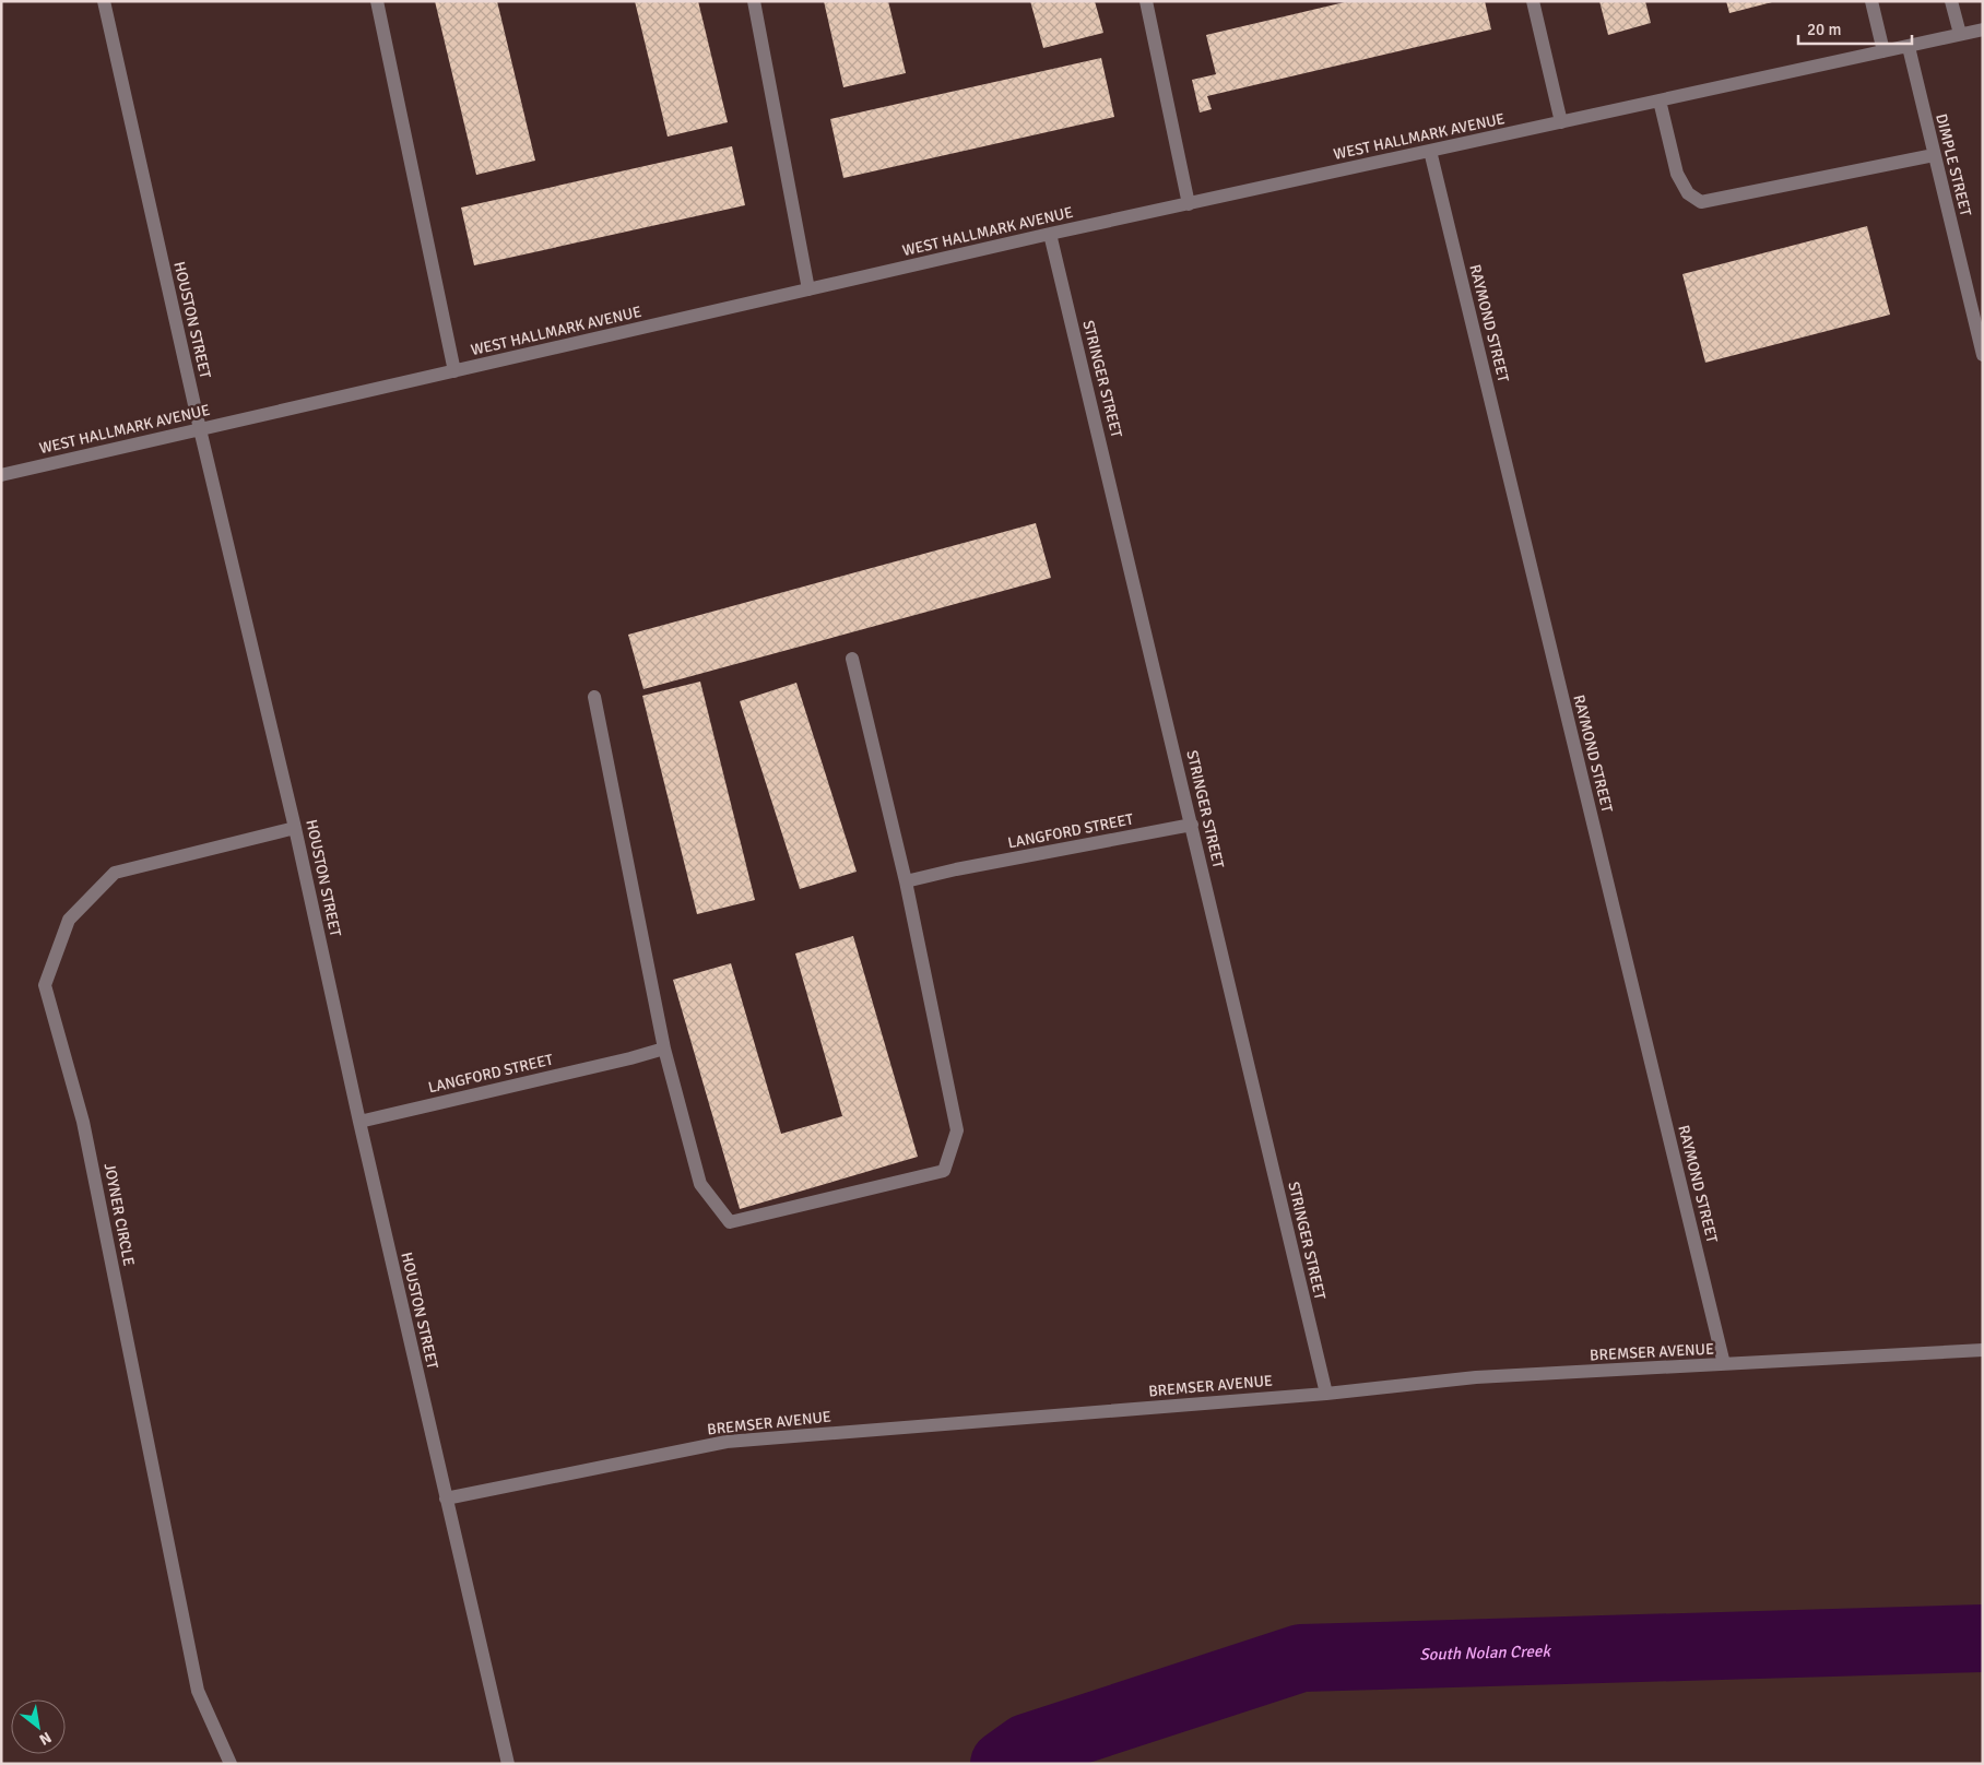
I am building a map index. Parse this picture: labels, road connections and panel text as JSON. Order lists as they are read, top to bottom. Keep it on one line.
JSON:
{"streets":{"street":["WEST HALLMARK AVENUE","DIMPLE STREET","HOUSTON STREET","RAYMOND STREET","STRINGER STREET","LANGFORD STREET","JOYNER CIRCLE","BREMSER AVENUE"]},"crossings":[["WEST HALLMARK AVENUE","DIMPLE STREET"],["WEST HALLMARK AVENUE","HOUSTON STREET"],["WEST HALLMARK AVENUE","RAYMOND STREET"],["WEST HALLMARK AVENUE","STRINGER STREET"],["HOUSTON STREET","LANGFORD STREET"],["HOUSTON STREET","JOYNER CIRCLE"],["HOUSTON STREET","BREMSER AVENUE"],["RAYMOND STREET","BREMSER AVENUE"],["STRINGER STREET","LANGFORD STREET"],["STRINGER STREET","BREMSER AVENUE"]],"water":["South Nolan Creek"],"scale_bar":"20 m","north":"bottom right"}
